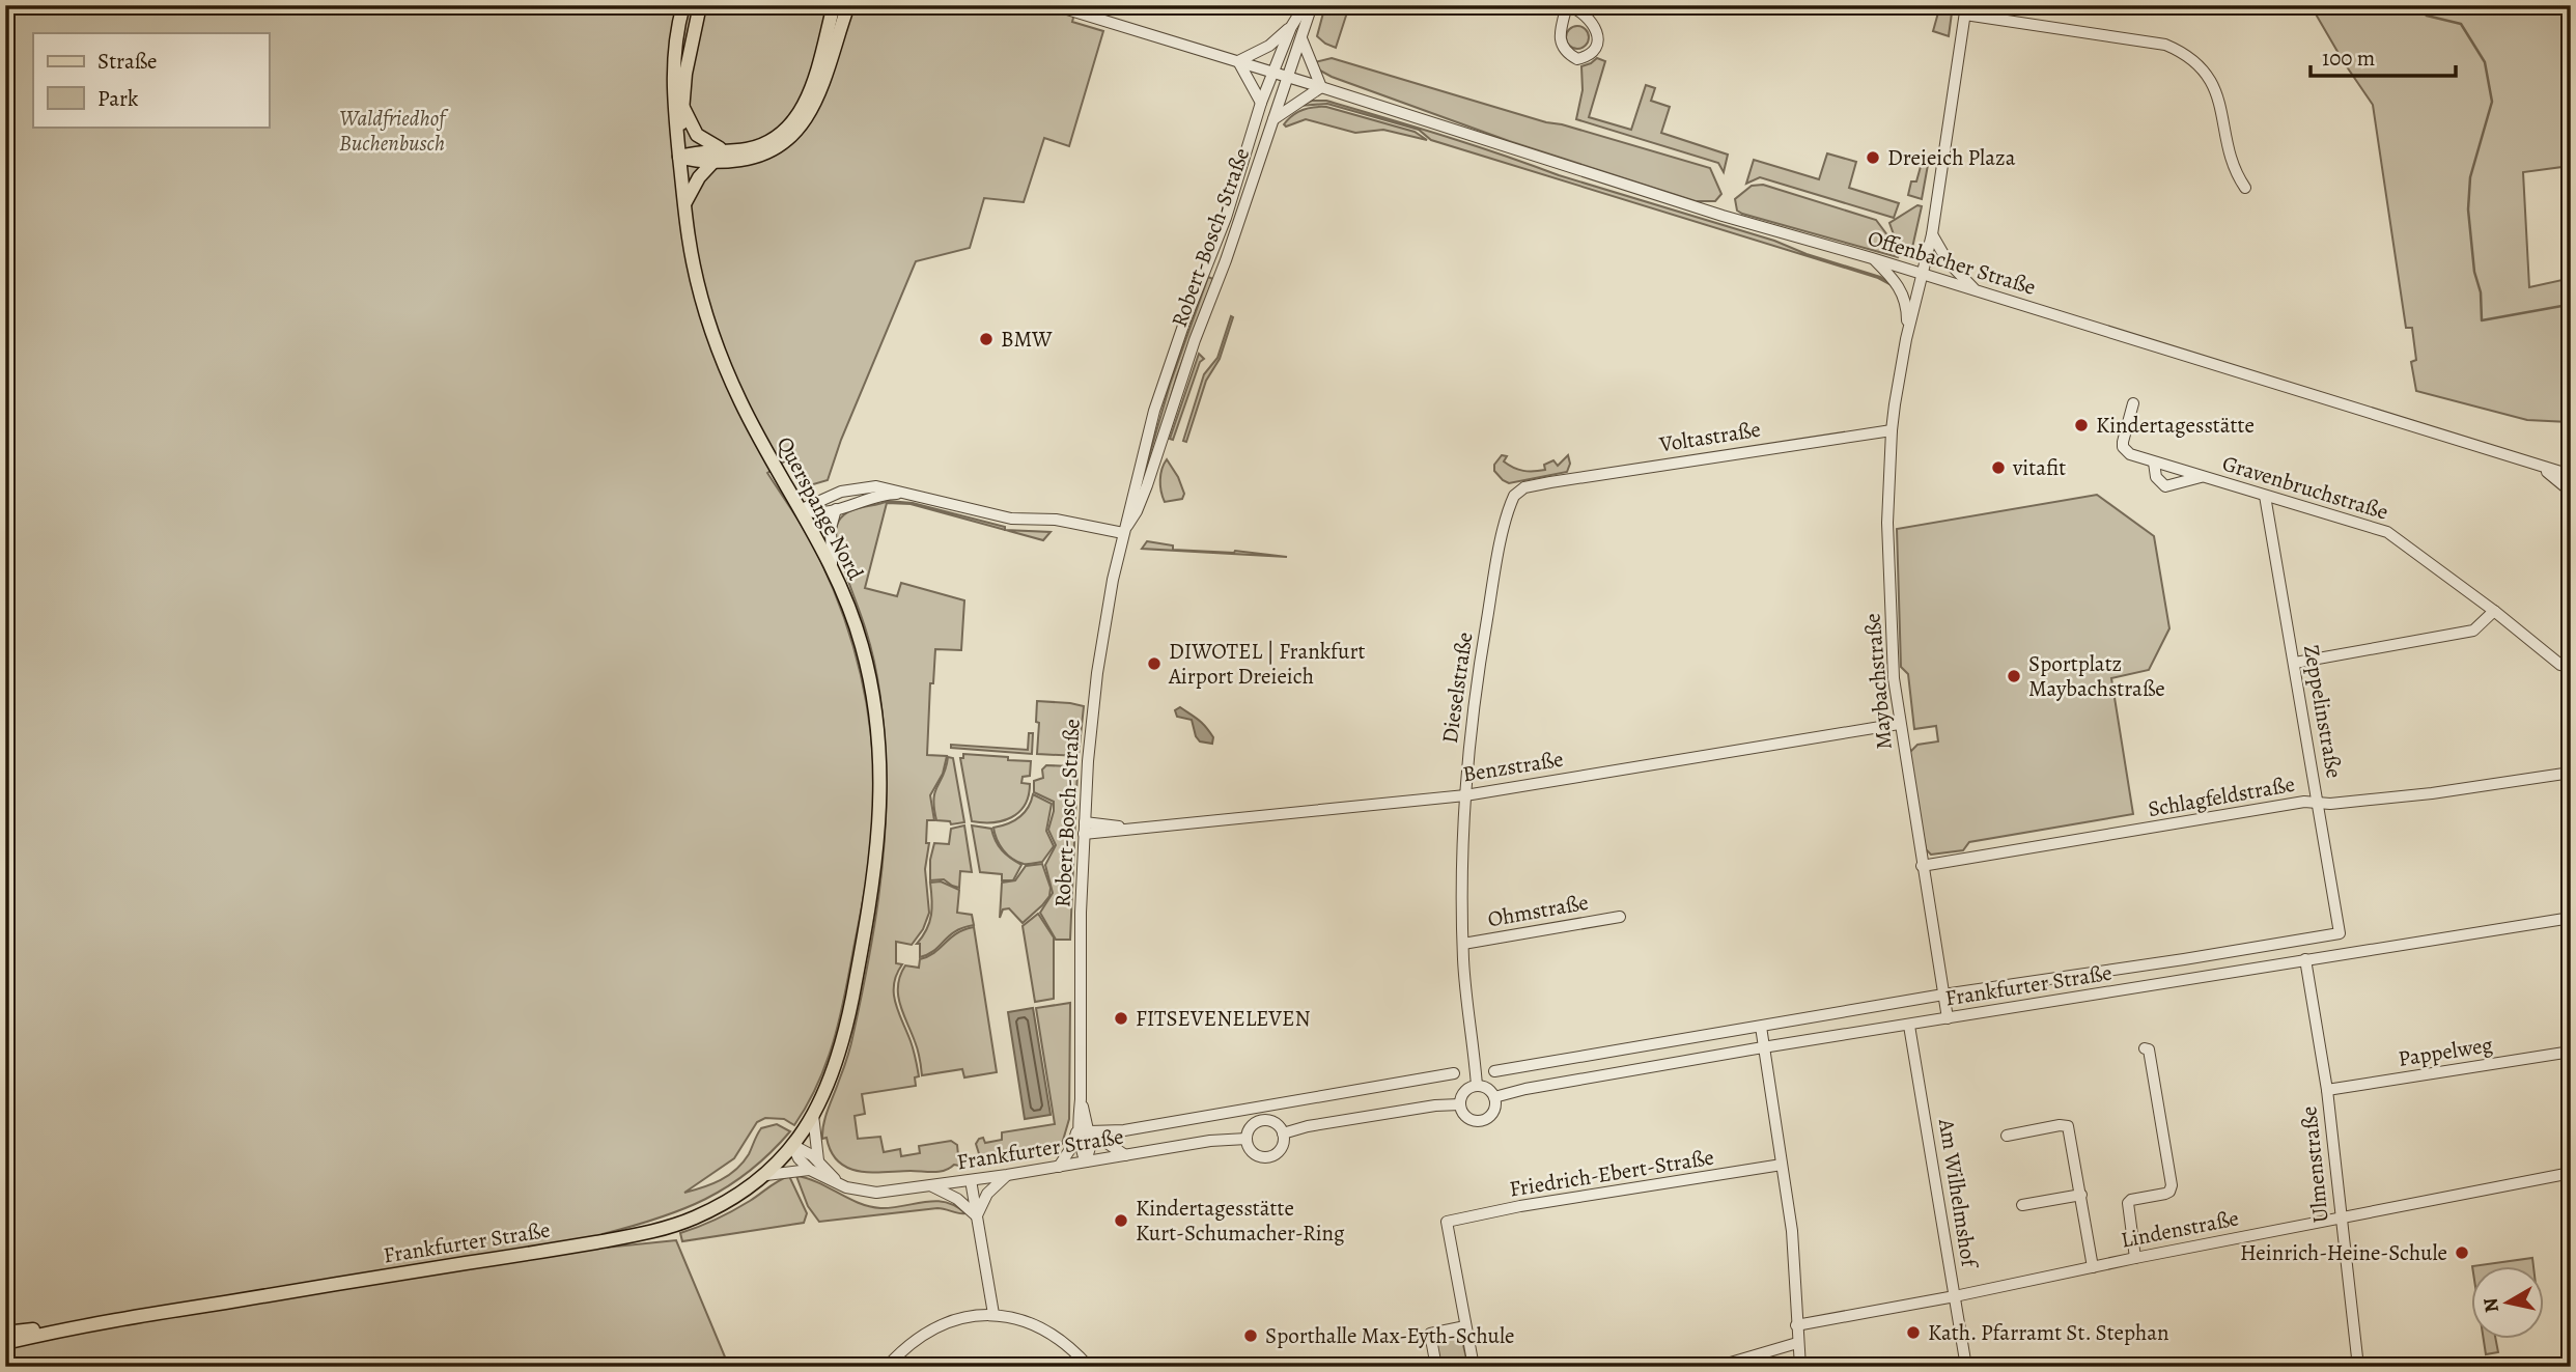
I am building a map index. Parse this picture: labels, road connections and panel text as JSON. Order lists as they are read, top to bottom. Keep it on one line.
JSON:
{"streets":{"main road":["Querspange Nord","Frankfurter Straße"],"street":["Robert-Bosch-Straße","Offenbacher Straße","Voltastraße","Gravenbruchstraße","Maybachstraße","Dieselstraße","Zeppelinstraße","Benzstraße","Schlagfeldstraße","Ohmstraße","Pappelweg","Ulmenstraße","Friedrich-Ebert-Straße","Am Wilhelmshof","Lindenstraße"]},"crossings":[["Robert-Bosch-Straße","Offenbacher Straße"],["Robert-Bosch-Straße","Benzstraße"],["Robert-Bosch-Straße","Frankfurter Straße"],["Offenbacher Straße","Maybachstraße"],["Voltastraße","Maybachstraße"],["Voltastraße","Dieselstraße"],["Gravenbruchstraße","Zeppelinstraße"],["Querspange Nord","Frankfurter Straße"],["Maybachstraße","Benzstraße"],["Maybachstraße","Schlagfeldstraße"],["Maybachstraße","Frankfurter Straße"],["Dieselstraße","Benzstraße"],["Dieselstraße","Ohmstraße"],["Dieselstraße","Frankfurter Straße"],["Zeppelinstraße","Schlagfeldstraße"],["Zeppelinstraße","Frankfurter Straße"],["Frankfurter Straße","Ulmenstraße"],["Frankfurter Straße","Am Wilhelmshof"],["Pappelweg","Ulmenstraße"],["Ulmenstraße","Lindenstraße"],["Am Wilhelmshof","Lindenstraße"]],"parks":["Waldfriedhof Buchenbusch"],"places":["Dreieich Plaza","BMW","Kindertagesstätte","vitafit","DIWOTEL | Frankfurt Airport Dreieich","Sportplatz Maybachstraße","FITSEVENELEVEN","Kindertagesstätte Kurt-Schumacher-Ring","Heinrich-Heine-Schule","Kath. Pfarramt St. Stephan","Sporthalle Max-Eyth-Schule"],"legend":["Straße","Park"],"scale_bar":"100 m","north":"left"}
